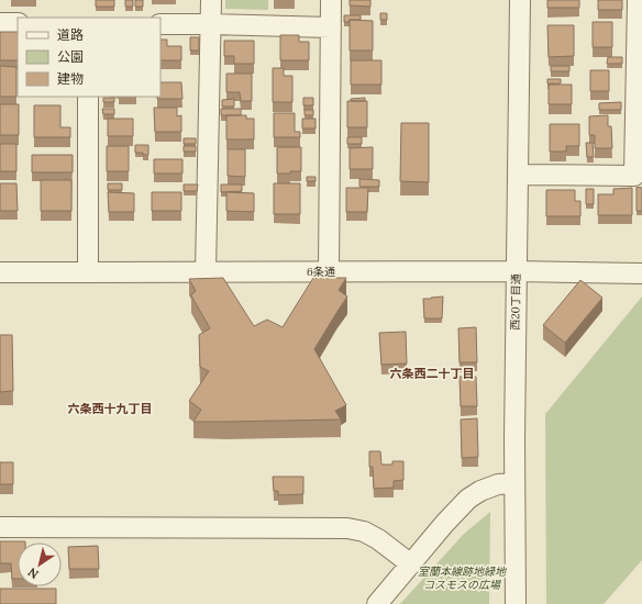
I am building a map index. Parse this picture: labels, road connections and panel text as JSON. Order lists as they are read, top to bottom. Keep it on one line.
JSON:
{"streets":{"street":["6条通","西20丁目通"]},"crossings":[["6条通","西20丁目通"]],"districts":["六条西二十丁目","六条西十九丁目"],"parks":["室蘭本線跡地緑地 コスモスの広場"],"legend":["道路","公園","建物"],"north":"bottom left"}
